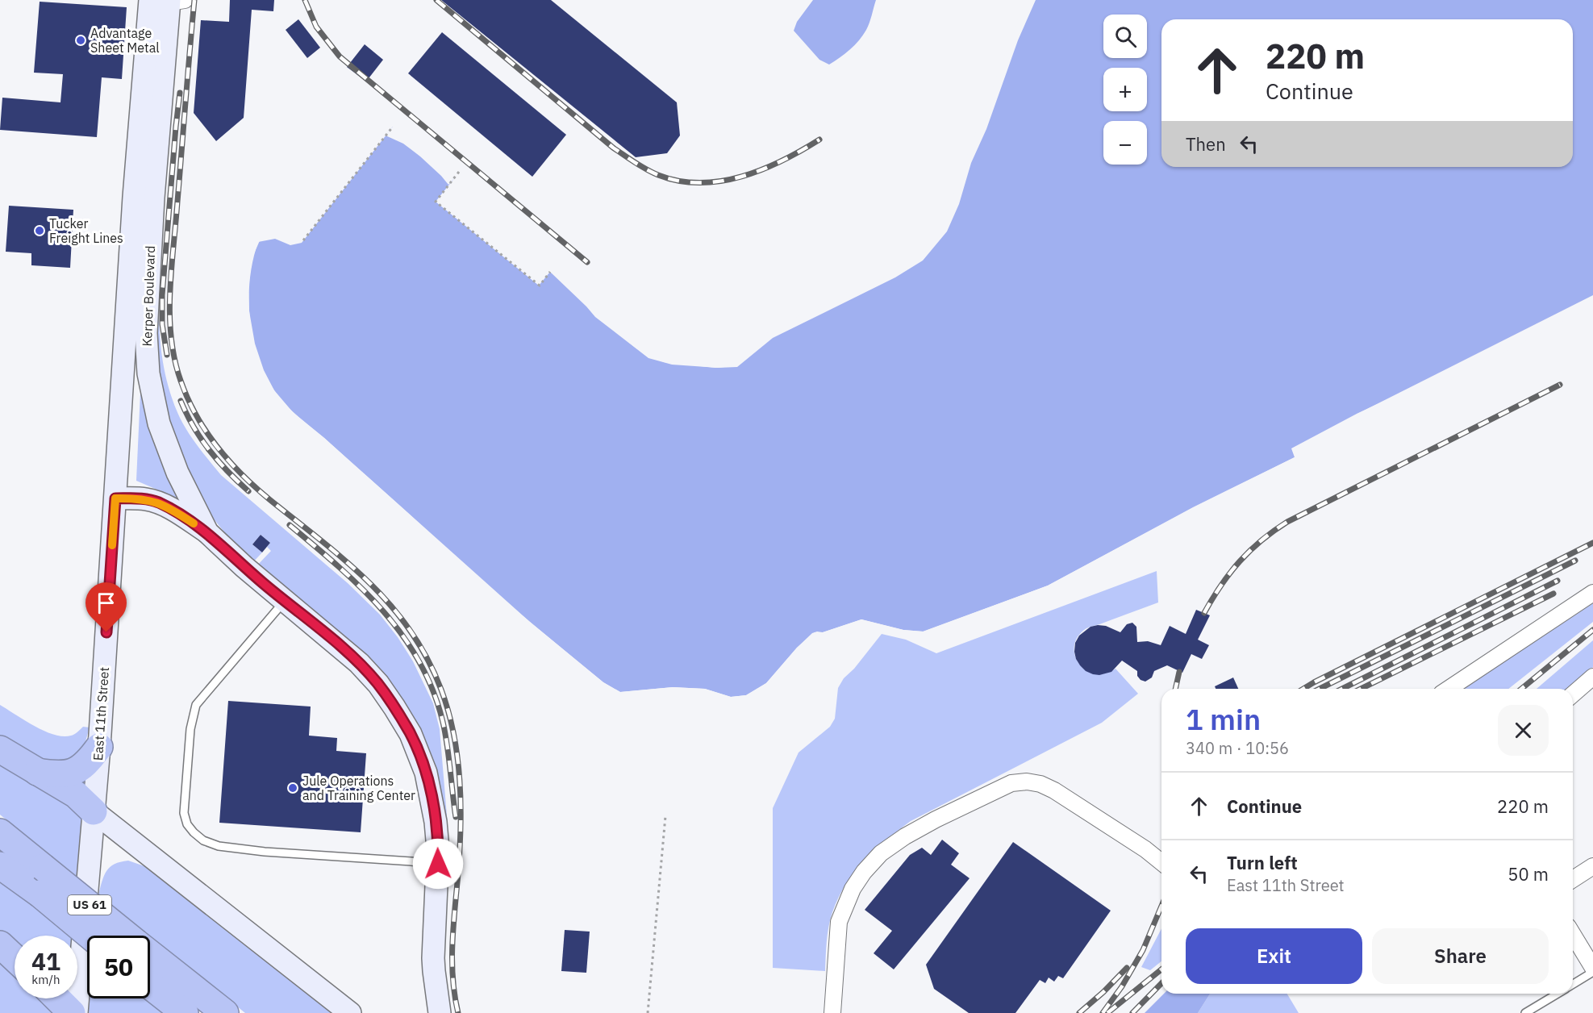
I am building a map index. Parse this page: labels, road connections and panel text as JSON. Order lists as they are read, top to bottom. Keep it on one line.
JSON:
{"streets":{"highway":["US 61"],"main road":["Kerper Boulevard","East 11th Street"]},"crossings":[["Kerper Boulevard","East 11th Street"]],"places":["Advantage Sheet Metal","Tucker Freight Lines","Jule Operations and Training Center"],"page":{"map_buttons":["+","−"],"turn":["220 m","Continue"],"then":"Then","heading":["1 min","340 m · 10:56"],"list":[{"name":"Continue","value":"220 m"},{"name":"Turn left","note":"East 11th Street","value":"50 m"}],"buttons":["Exit","Share"],"speed":"41 km/h","limit":"50"}}
